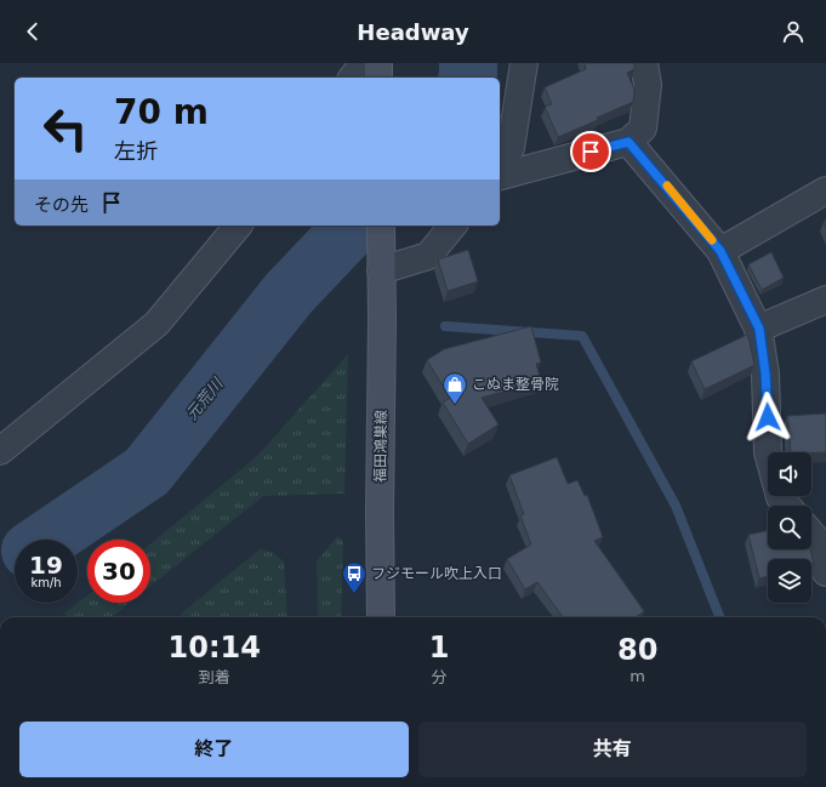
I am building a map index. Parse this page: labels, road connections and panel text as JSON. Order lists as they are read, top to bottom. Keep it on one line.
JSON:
{"streets":{"main road":["福田鴻巣線"]},"water":["元荒川"],"places":{"shop":["こぬま整骨院"],"bus stop":["フジモール吹上入口"]},"page":{"header":"Headway","turn":["70 m","左折"],"then":"その先","speed":"19 km/h","limit":"30","eta":["10:14","到着","1","分","80","m"],"buttons":["終了","共有"]}}
